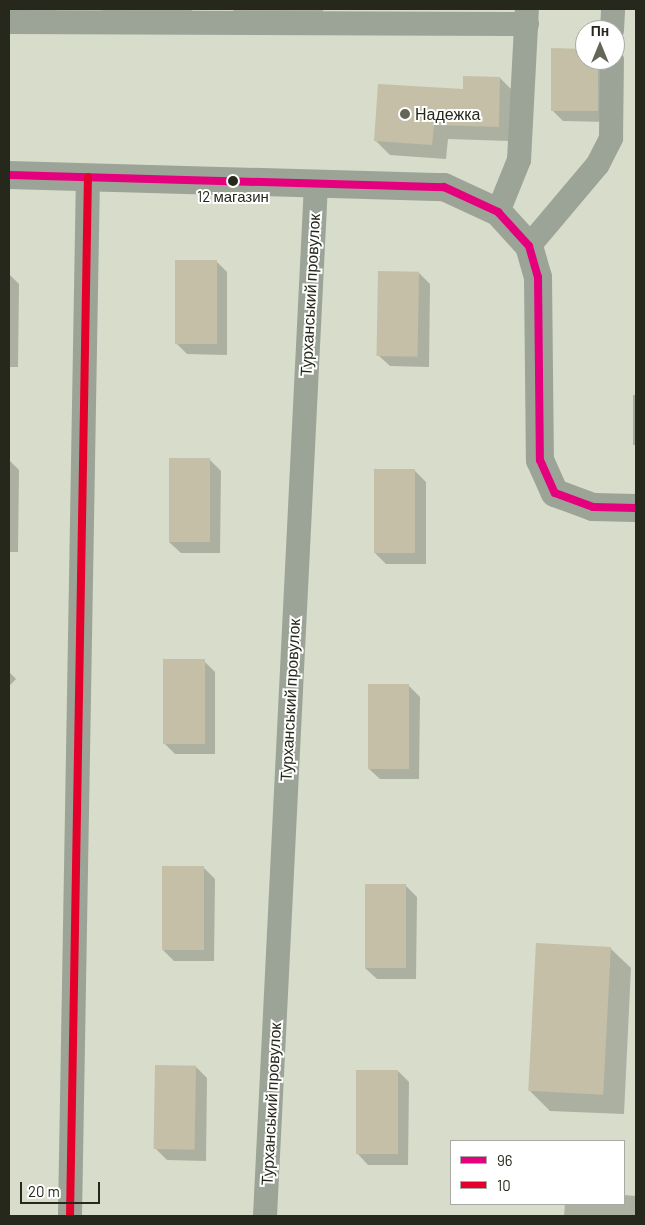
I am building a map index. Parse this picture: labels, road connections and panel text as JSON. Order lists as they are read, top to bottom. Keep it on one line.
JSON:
{"streets":{"street":["Турханський провулок"]},"places":["Надежка","12 магазин"],"lines":["transit line 96","transit line 10"],"legend":["96","10"],"scale_bar":"20 m","north":"top"}
